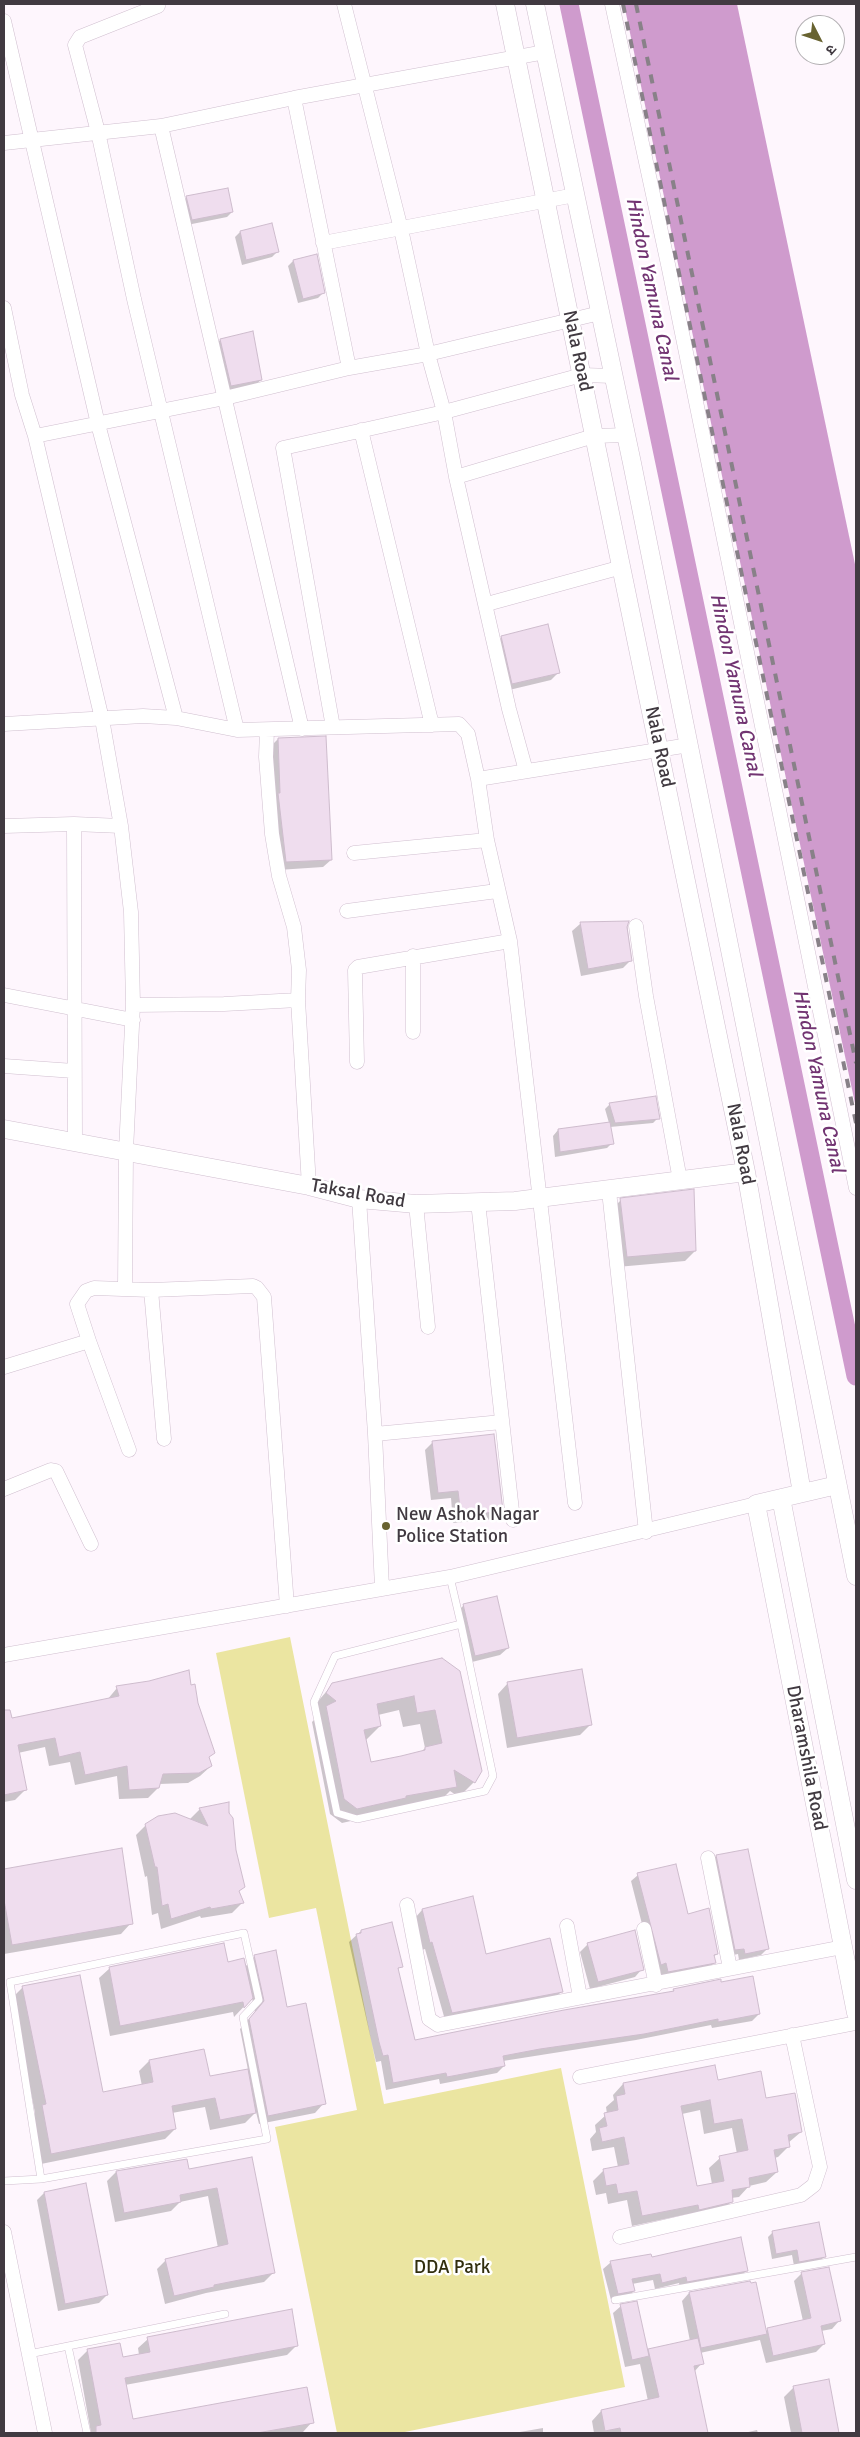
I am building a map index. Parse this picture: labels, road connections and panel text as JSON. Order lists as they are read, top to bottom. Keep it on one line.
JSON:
{"streets":{"street":["Nala Road","Taksal Road","Dharamshila Road"]},"crossings":[["Nala Road","Taksal Road"]],"water":["Hindon Yamuna Canal"],"parks":["DDA Park"],"places":["New Ashok Nagar Police Station"],"north":"bottom right"}
